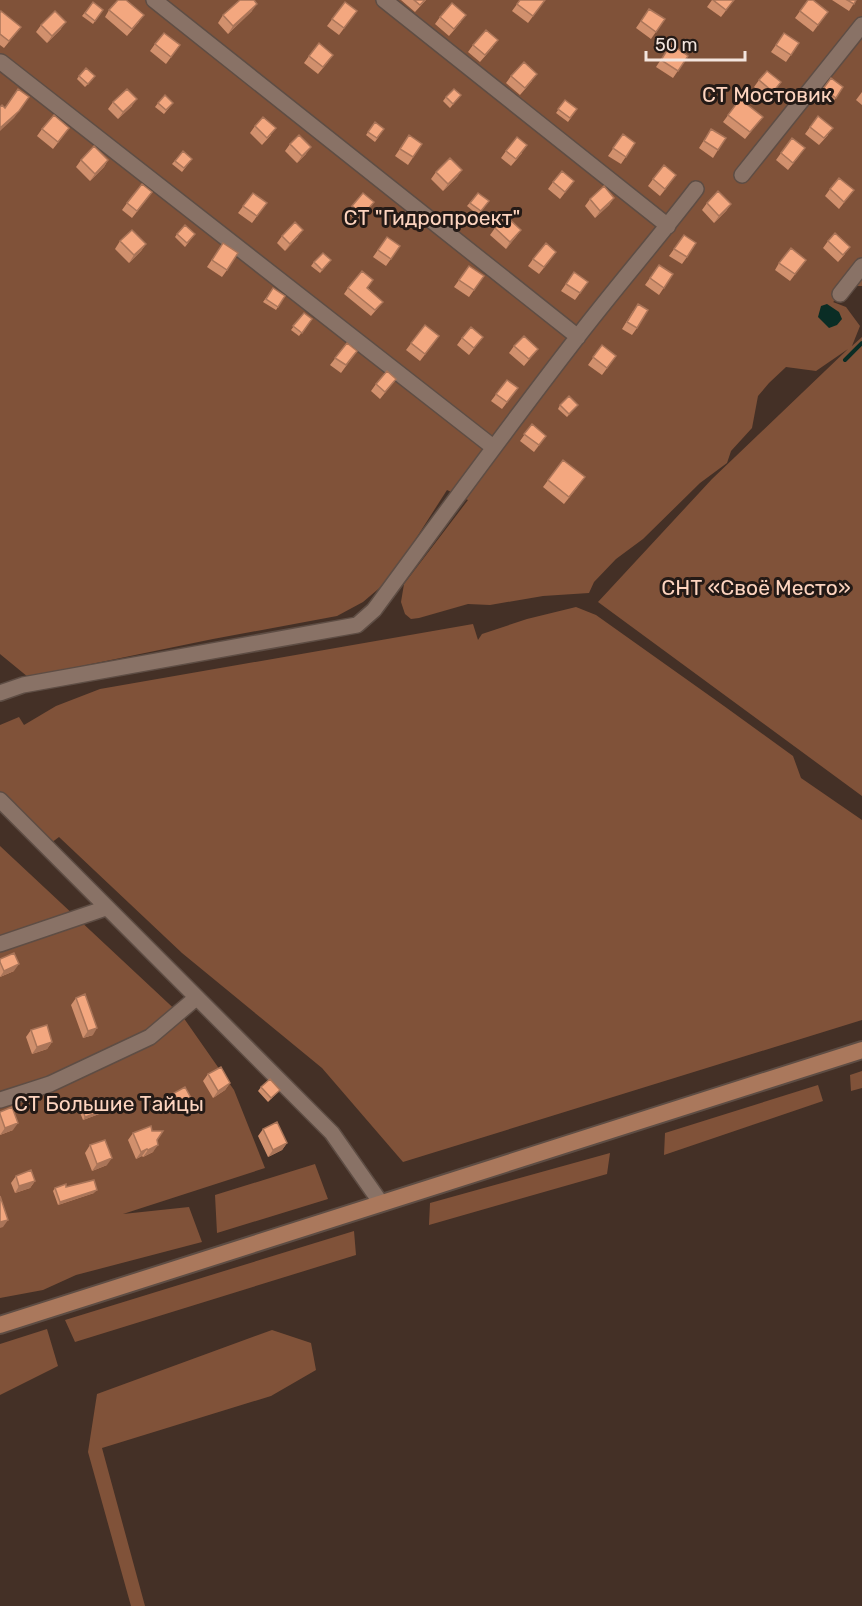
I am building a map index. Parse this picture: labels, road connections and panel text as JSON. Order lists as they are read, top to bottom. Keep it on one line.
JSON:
{"parks":["СТ Мостовик","СТ \"Гидропроект\"","СНТ «Своё Место»","СТ Большие Тайцы"],"scale_bar":"50 m"}
